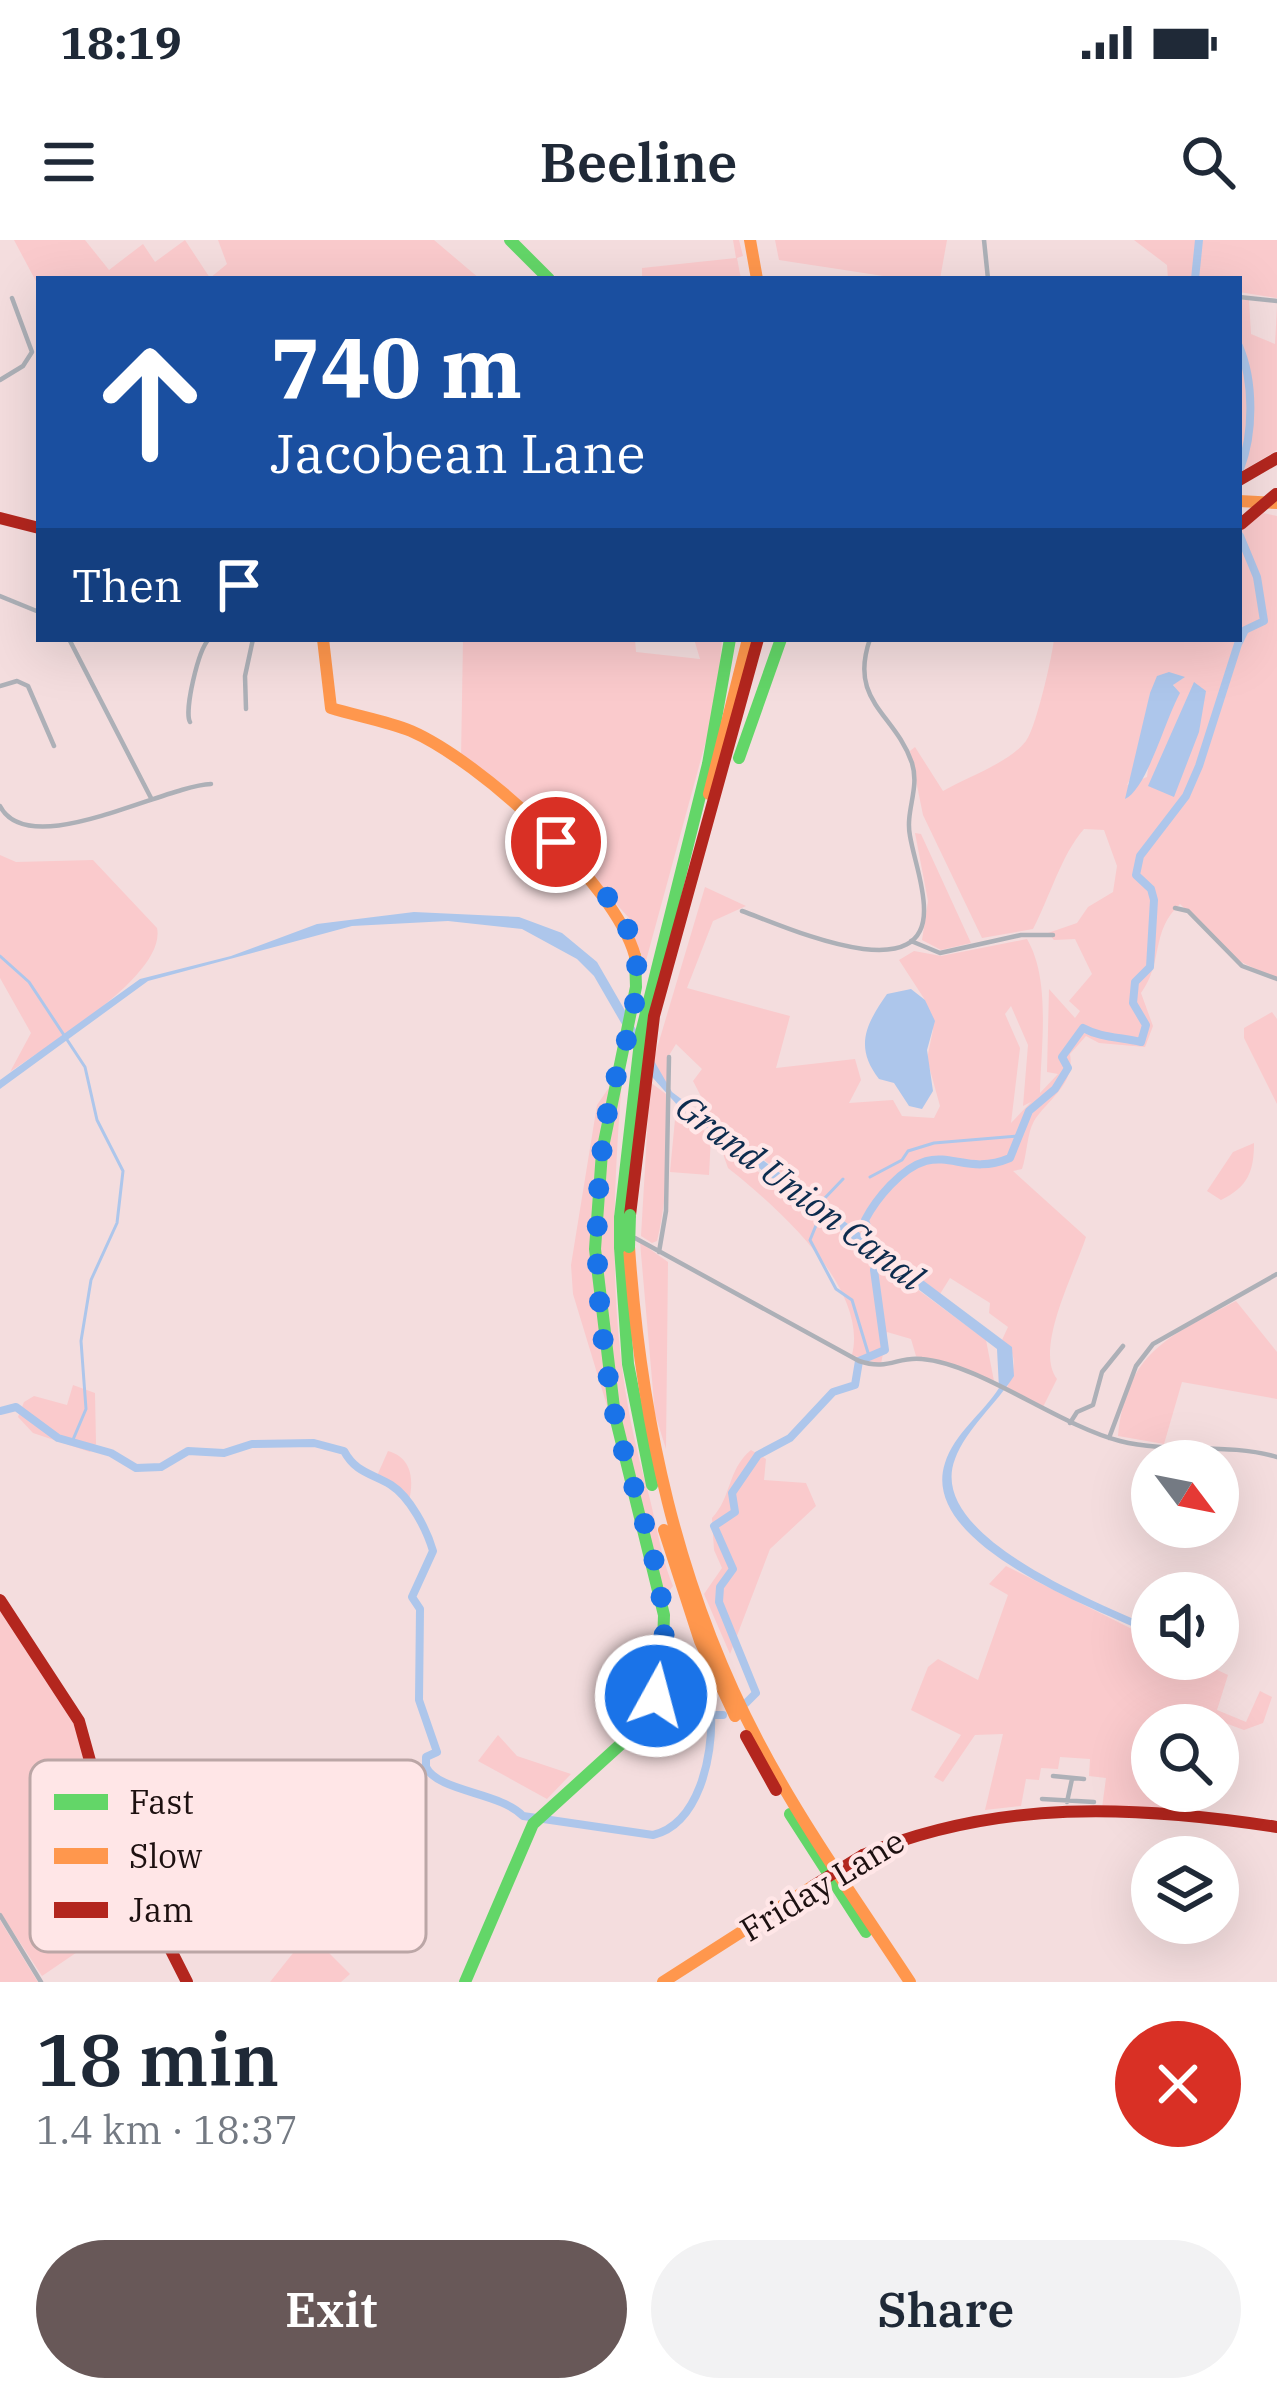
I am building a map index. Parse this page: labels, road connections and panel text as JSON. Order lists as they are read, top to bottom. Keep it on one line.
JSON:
{"streets":{"main road":["Friday Lane"]},"water":["Grand Union Canal"],"legend":["Fast","Slow","Jam"],"north":"bottom right","page":{"status":"18:19","header":"Beeline","turn":["740 m","Jacobean Lane"],"then":"Then","heading":["18 min","1.4 km · 18:37"],"buttons":["Exit","Share"]}}
